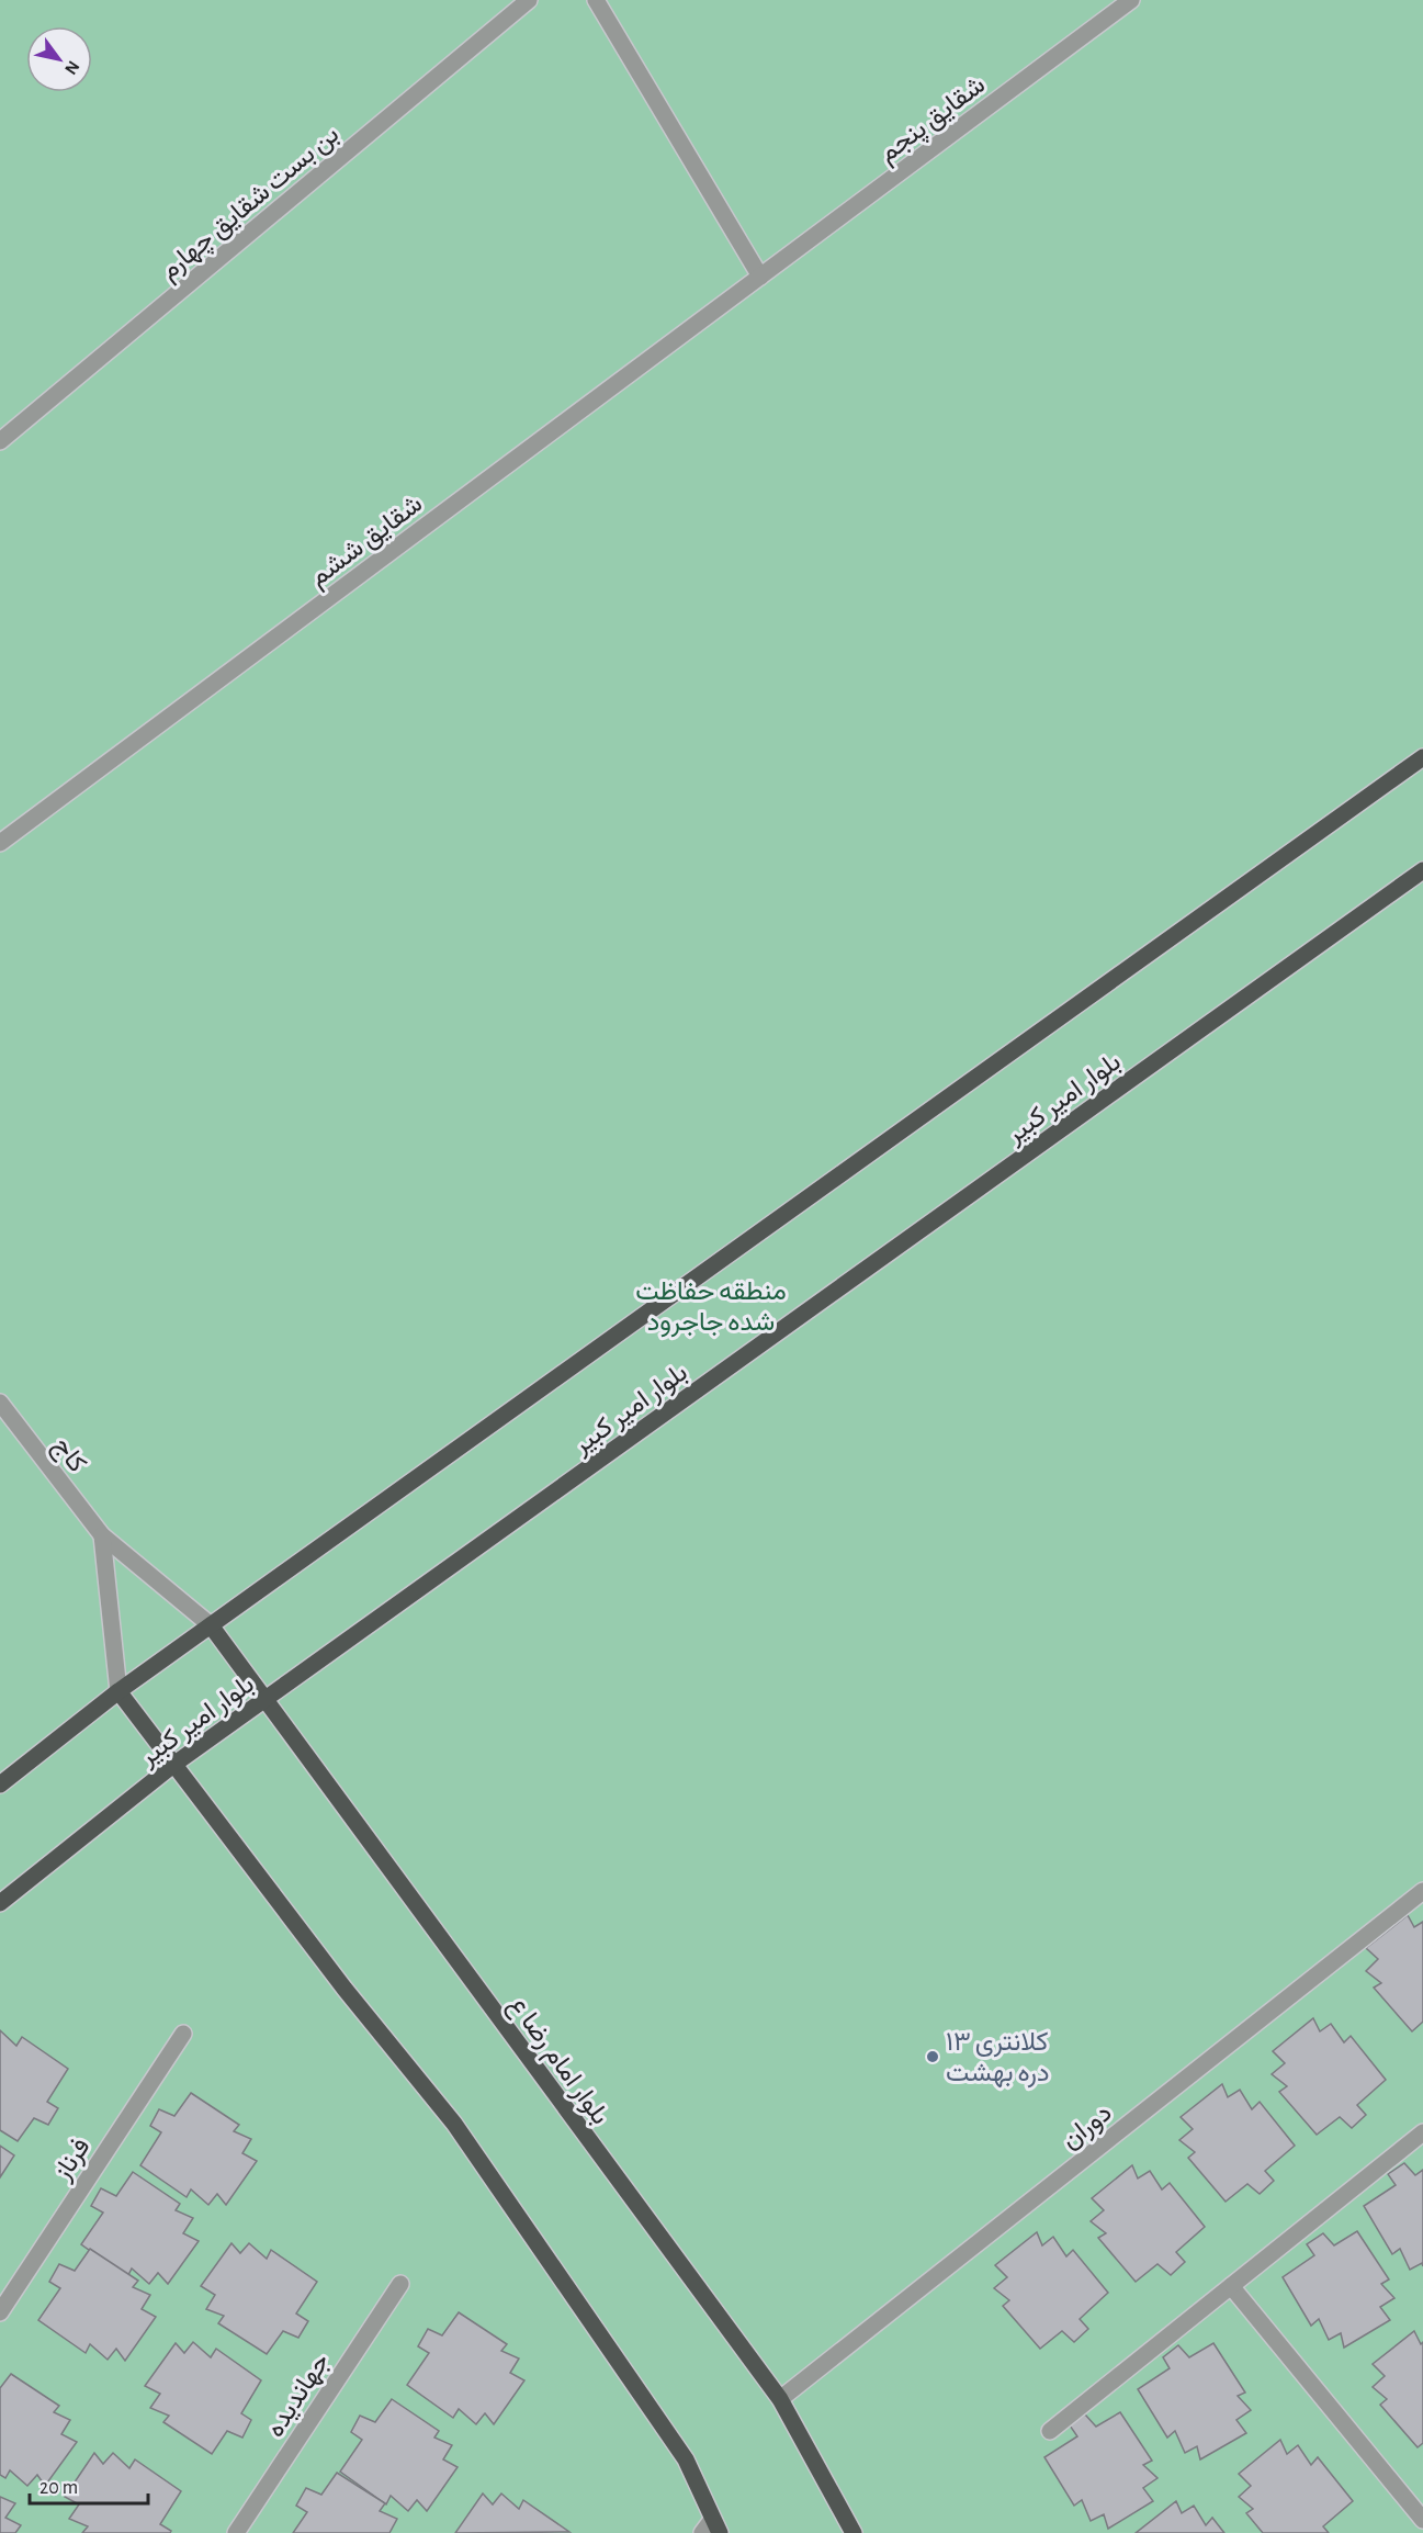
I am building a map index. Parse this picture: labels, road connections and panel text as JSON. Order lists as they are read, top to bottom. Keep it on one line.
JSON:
{"streets":{"main road":["بلوار امیر کبیر","بلوار امام رضا ع"],"street":["شقایق پنجم","بن بست شقایق چهارم","شقایق ششم","کاج","دوران","فرناز","جهاندیده"]},"crossings":[["شقایق پنجم","شقایق ششم"],["بلوار امیر کبیر","بلوار امام رضا ع"],["کاج","بلوار امام رضا ع"],["بلوار امام رضا ع","دوران"]],"parks":["منطقه حفاظت شده جاجرود"],"places":["کلانتری ۱۳ دره بهشت"],"scale_bar":"20 m","north":"bottom right"}
